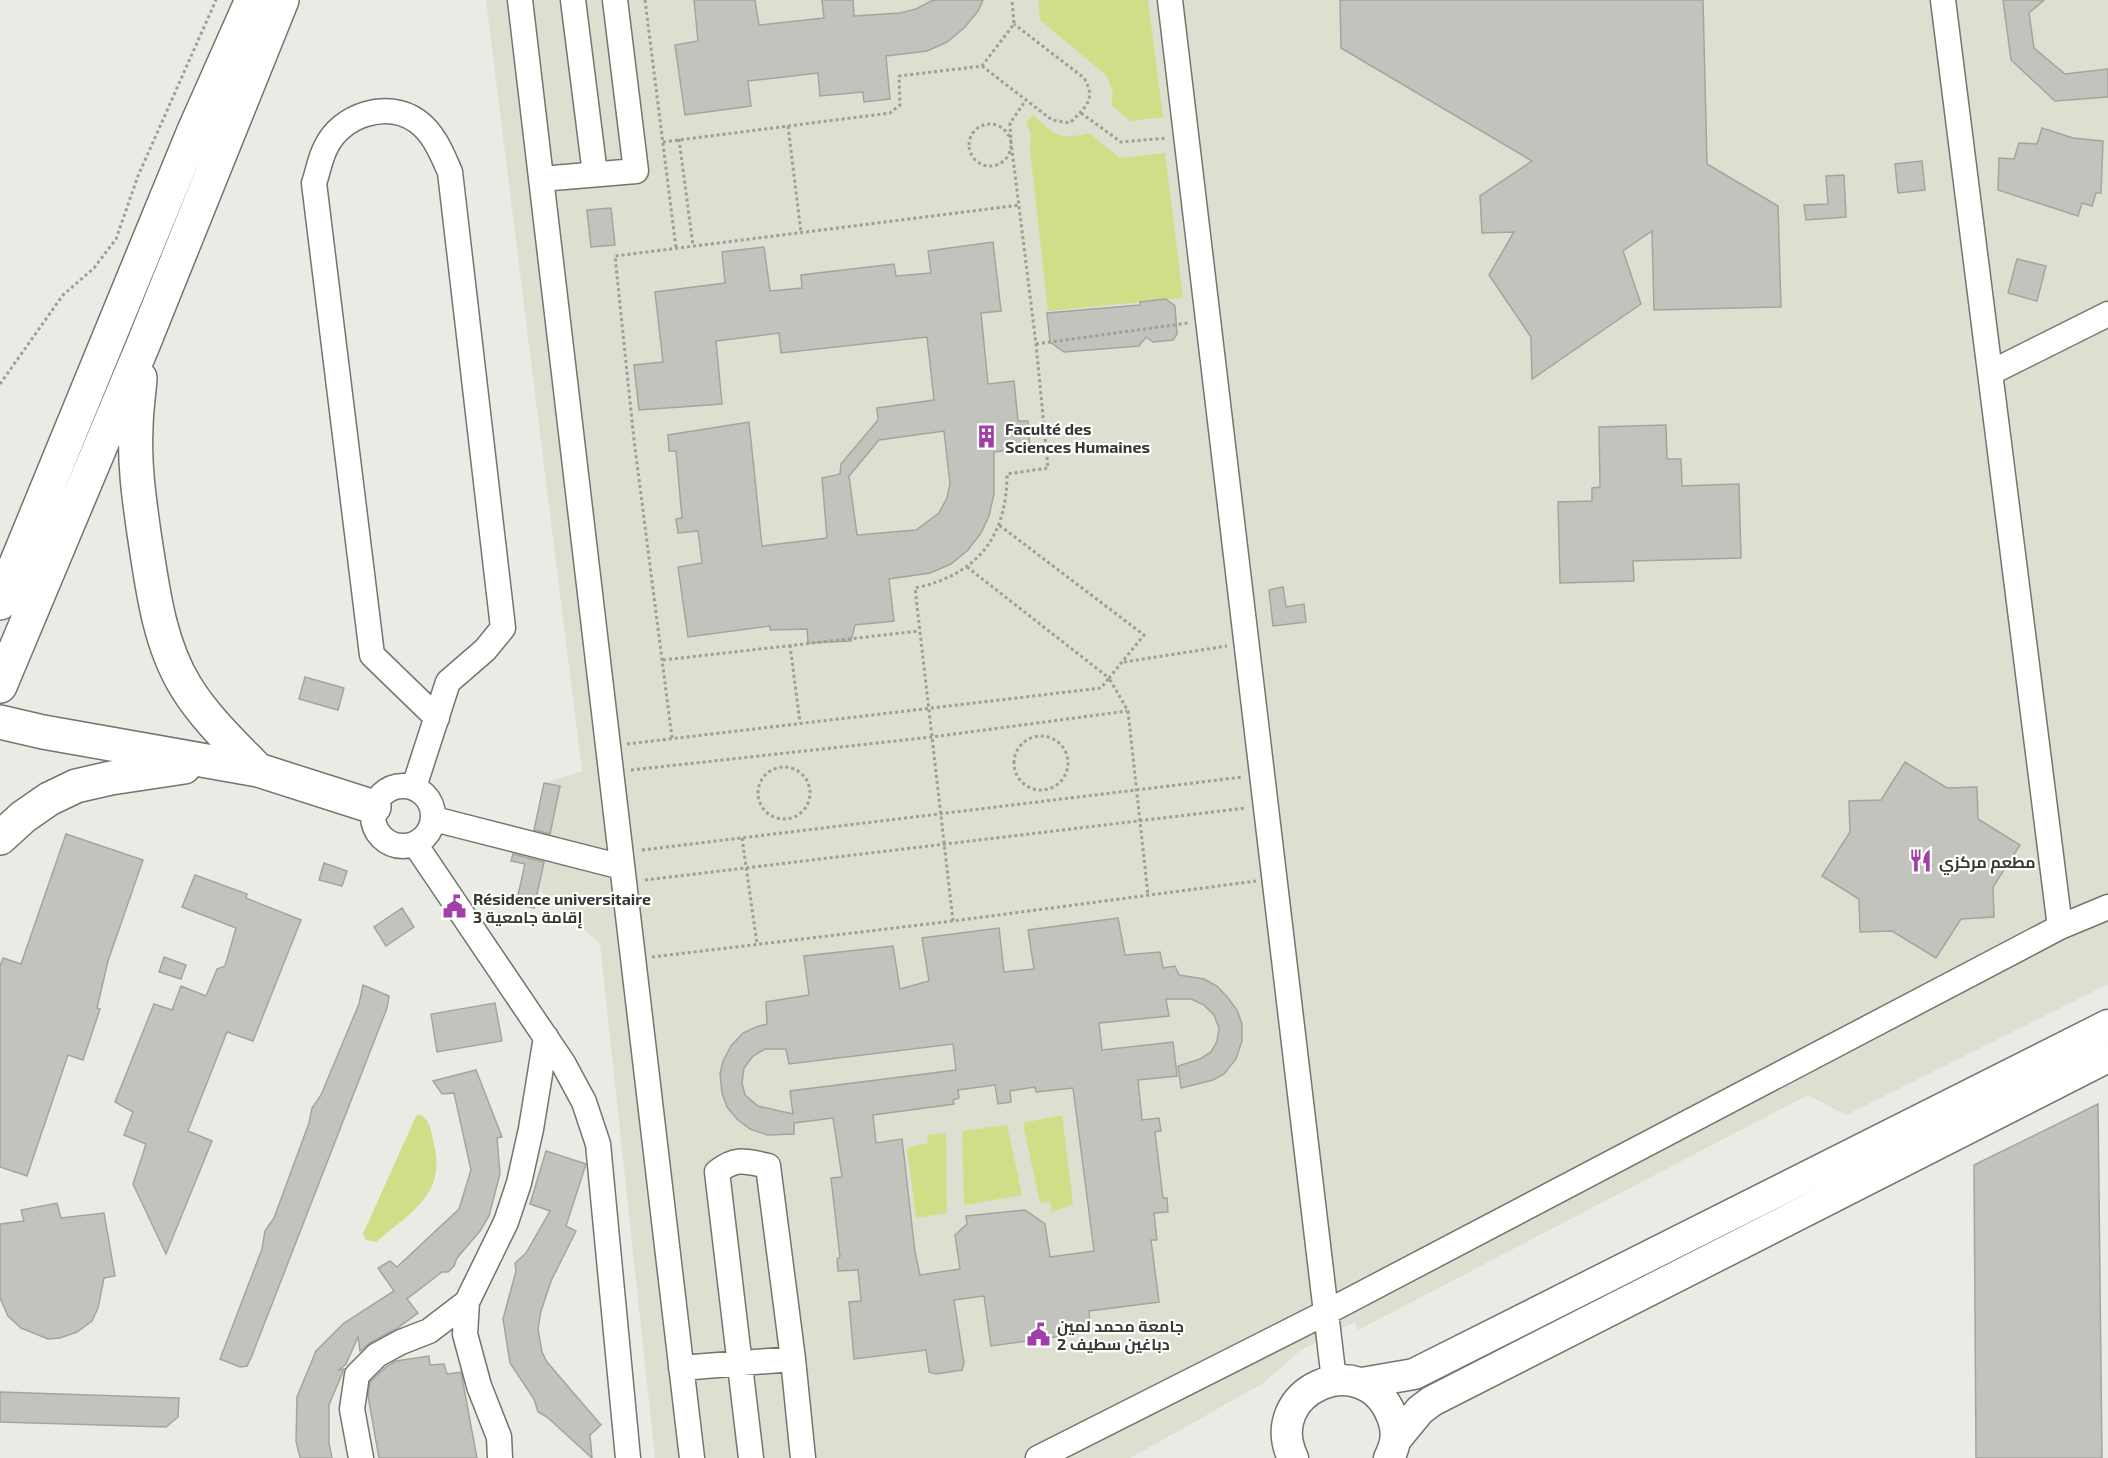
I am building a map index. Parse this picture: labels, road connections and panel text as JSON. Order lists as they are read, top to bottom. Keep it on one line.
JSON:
{"places":{"building":["Faculté des Sciences Humaines"],"restaurant":["مطعم مركزي"],"public building":["Résidence universitaire إقامة جامعية 3","جامعة محمد لمين دباغين سطيف 2"]}}
